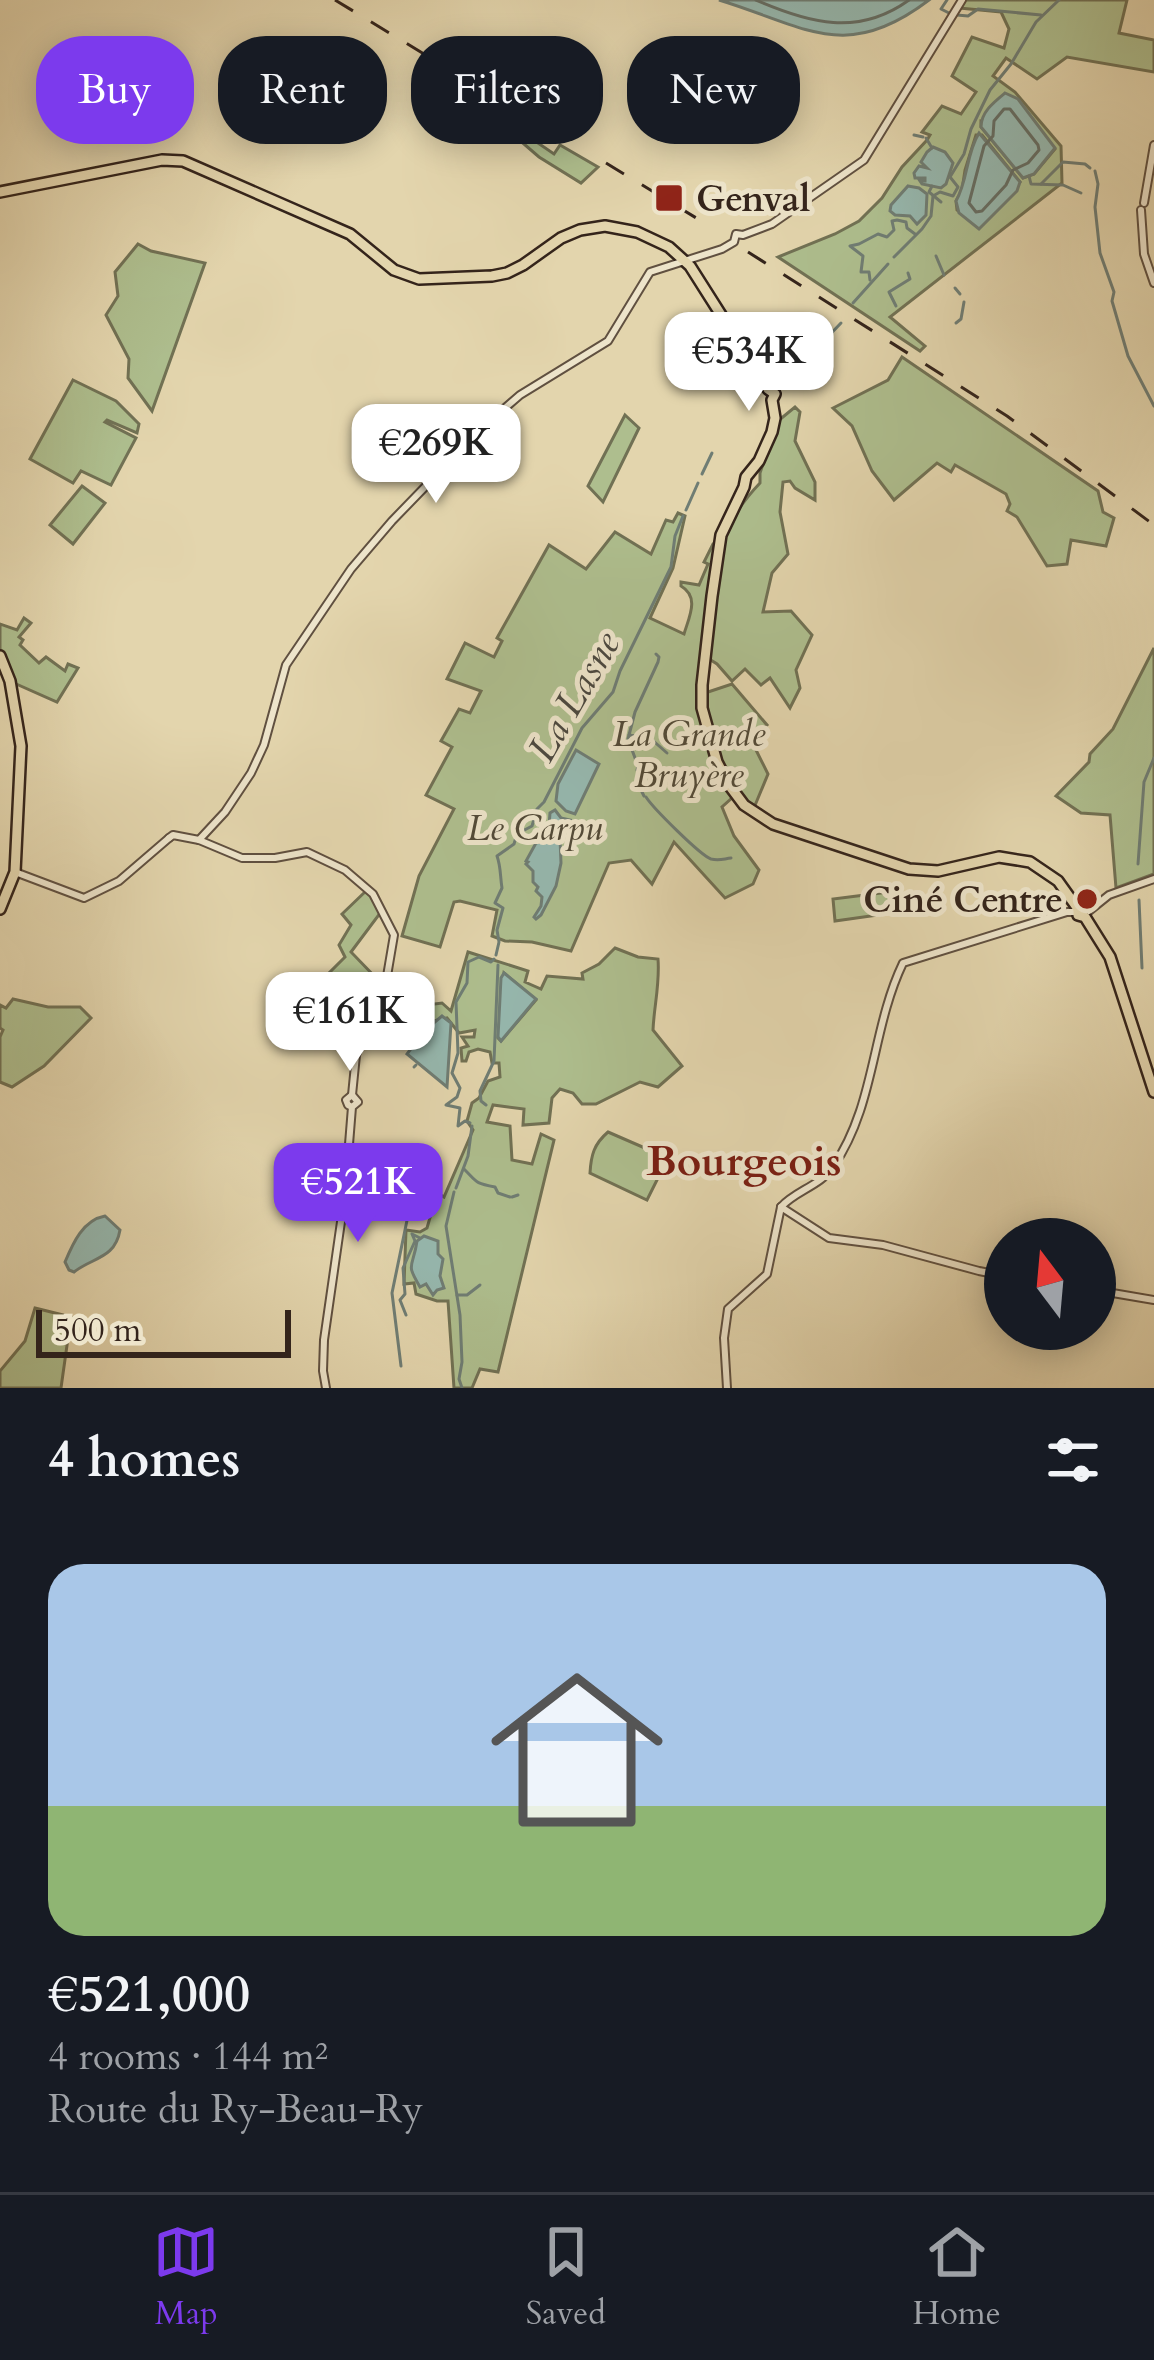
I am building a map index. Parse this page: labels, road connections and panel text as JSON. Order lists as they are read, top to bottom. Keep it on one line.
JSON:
{"districts":["Bourgeois"],"water":["La Lasne"],"parks":["La Grande Bruyère","Le Carpu"],"places":{"transit":["Genval"],"other":["Ciné Centre"]},"scale_bar":"500 m","north":"top","page":{"chip":["Buy","Rent","Filters","New"],"price":["€534K","€269K","€161K","€521K"],"scale":"500 m","heading":"4 homes","list":[{"name":"€521,000","note":"4 rooms · 144 m² · Route du Ry-Beau-Ry"}],"tabs":["Map","Saved","Home"]}}
